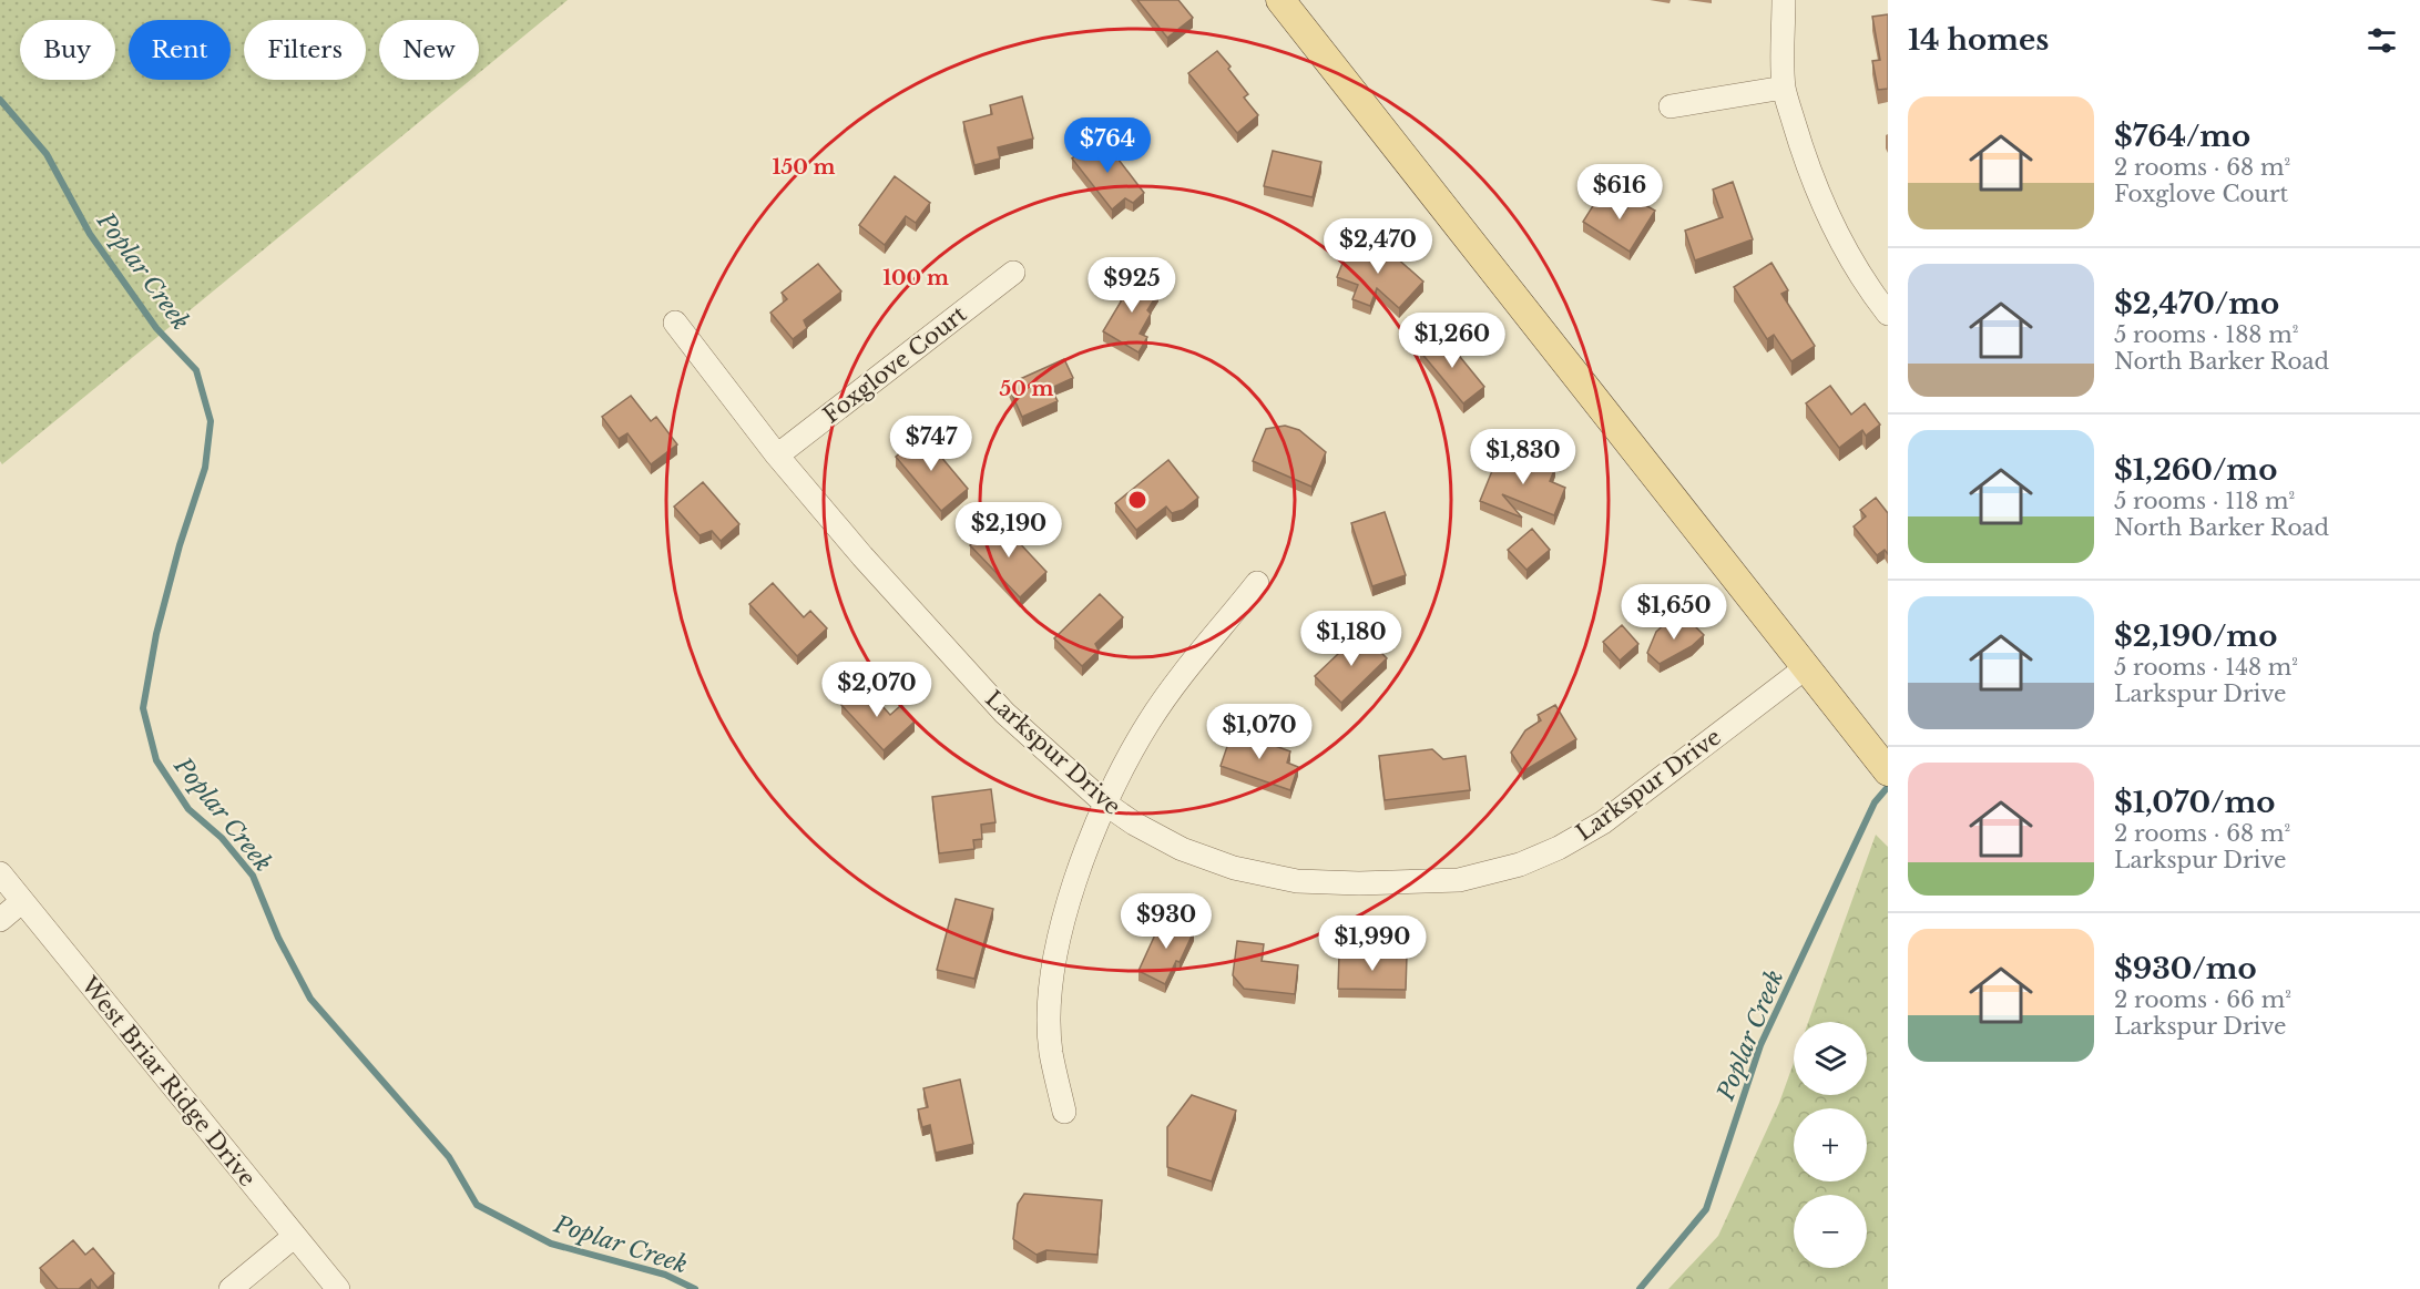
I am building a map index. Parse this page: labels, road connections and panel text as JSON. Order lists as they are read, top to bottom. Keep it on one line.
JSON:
{"streets":{"street":["Foxglove Court","Larkspur Drive","West Briar Ridge Drive"]},"crossings":[["Foxglove Court","Larkspur Drive"]],"water":["Poplar Creek"],"page":{"heading":"14 homes","chip":["Buy","Rent","Filters","New"],"list":[{"name":"$764/mo","note":"2 rooms · 68 m² · Foxglove Court"},{"name":"$2,470/mo","note":"5 rooms · 188 m² · North Barker Road"},{"name":"$1,260/mo","note":"5 rooms · 118 m² · North Barker Road"},{"name":"$2,190/mo","note":"5 rooms · 148 m² · Larkspur Drive"},{"name":"$1,070/mo","note":"2 rooms · 68 m² · Larkspur Drive"},{"name":"$930/mo","note":"2 rooms · 66 m² · Larkspur Drive"}],"price":["$764","$616","$2,470","$925","$1,260","$747","$1,830","$2,190","$1,650","$1,180","$2,070","$1,070","$930","$1,990"],"map_buttons":["+","−"]},"rings":["150 m","100 m","50 m"]}
